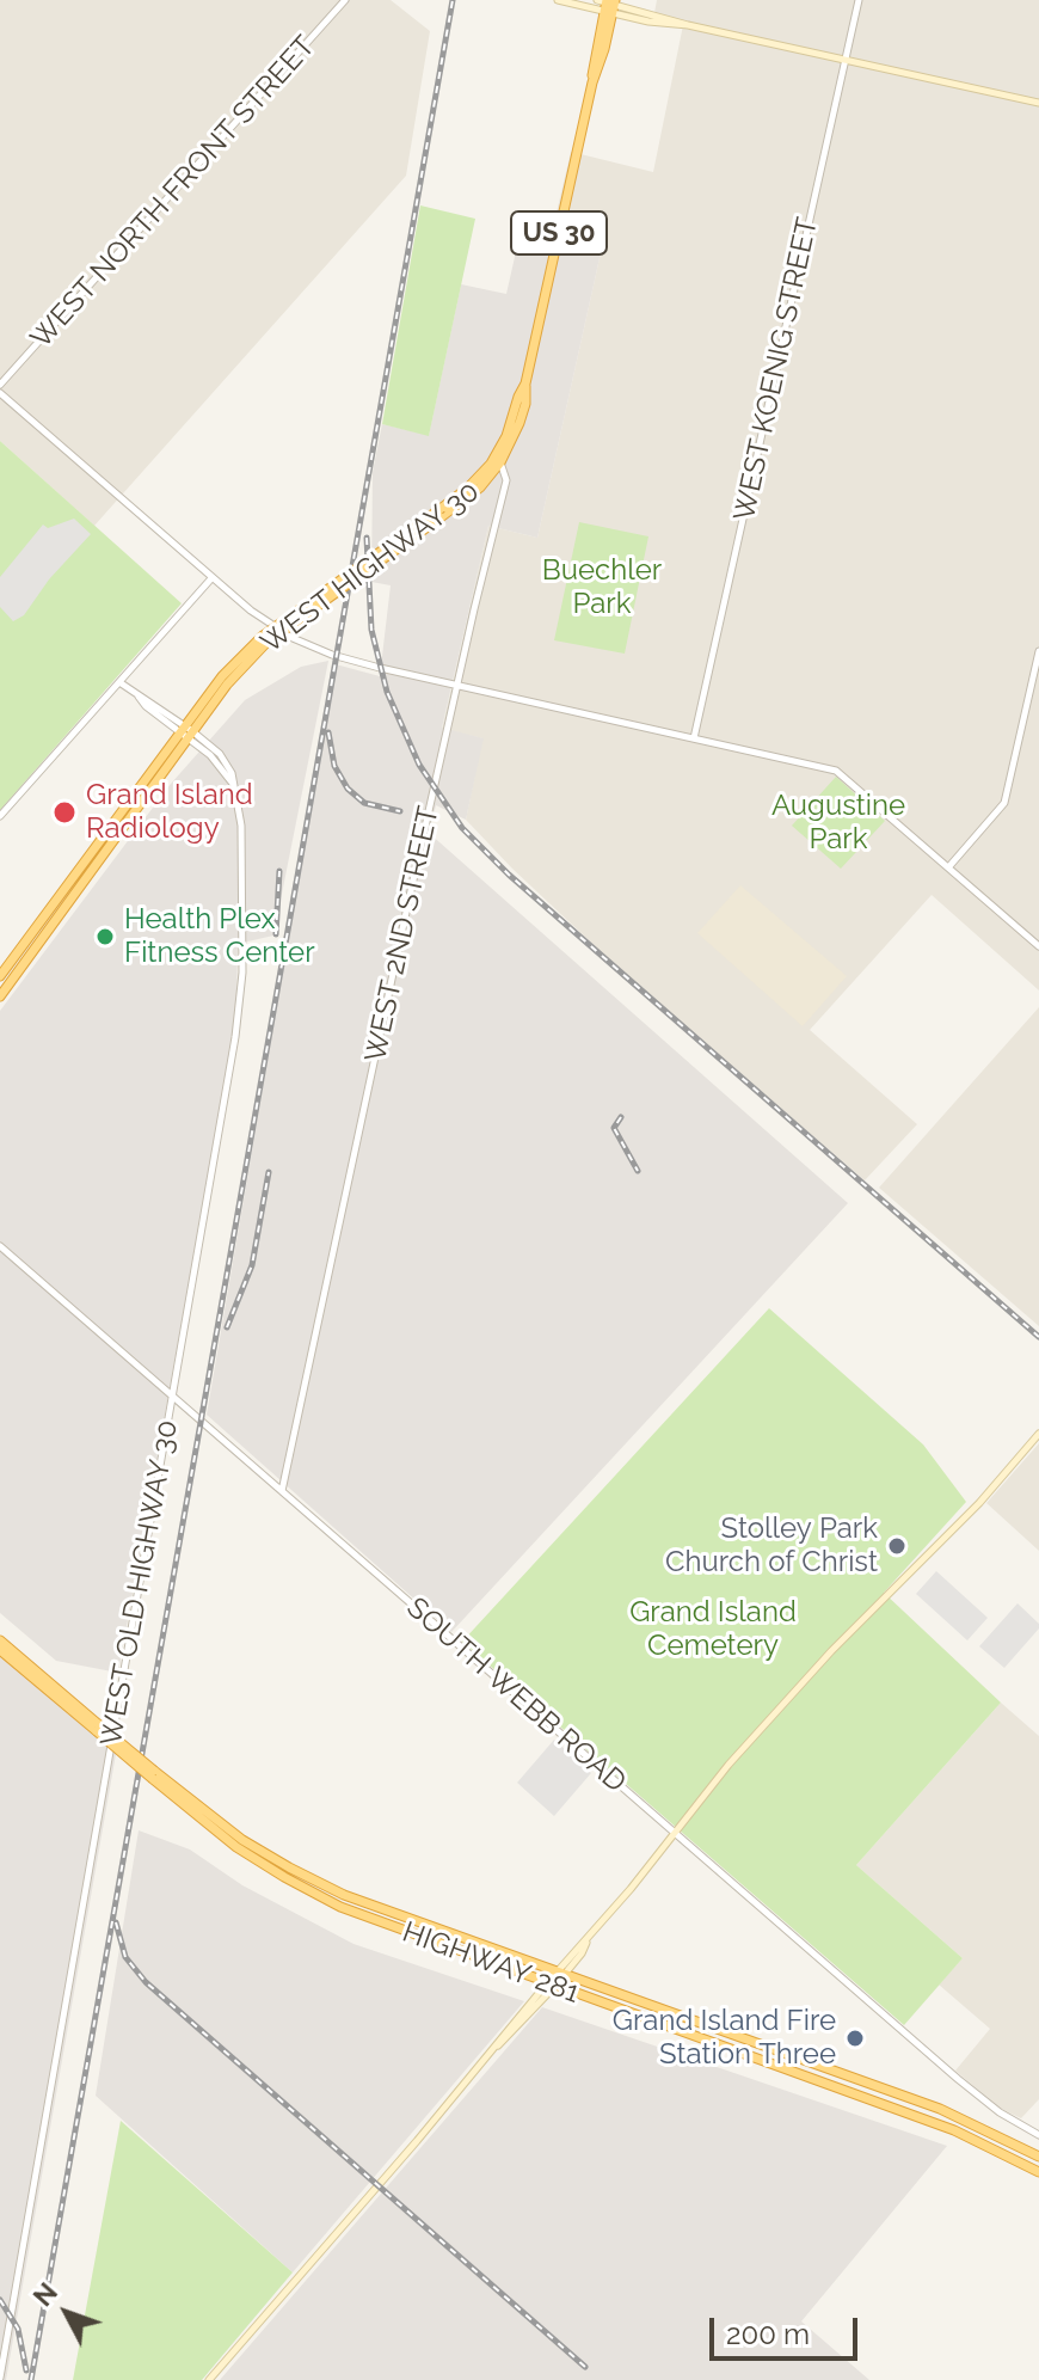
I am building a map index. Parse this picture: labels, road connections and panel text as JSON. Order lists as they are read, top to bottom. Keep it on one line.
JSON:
{"streets":{"highway":["US 30","WEST HIGHWAY 30","WEST 2ND STREET","HIGHWAY 281"],"street":["WEST NORTH FRONT STREET","WEST KOENIG STREET","WEST OLD HIGHWAY 30","SOUTH WEBB ROAD"]},"crossings":[["WEST HIGHWAY 30","WEST 2ND STREET"],["WEST HIGHWAY 30","WEST OLD HIGHWAY 30"],["WEST 2ND STREET","SOUTH WEBB ROAD"],["WEST OLD HIGHWAY 30","SOUTH WEBB ROAD"]],"parks":["Buechler Park","Augustine Park","Grand Island Cemetery"],"places":["Grand Island Radiology","Health Plex Fitness Center","Stolley Park Church of Christ","Grand Island Fire Station Three"],"scale_bar":"200 m","north":"top left"}
